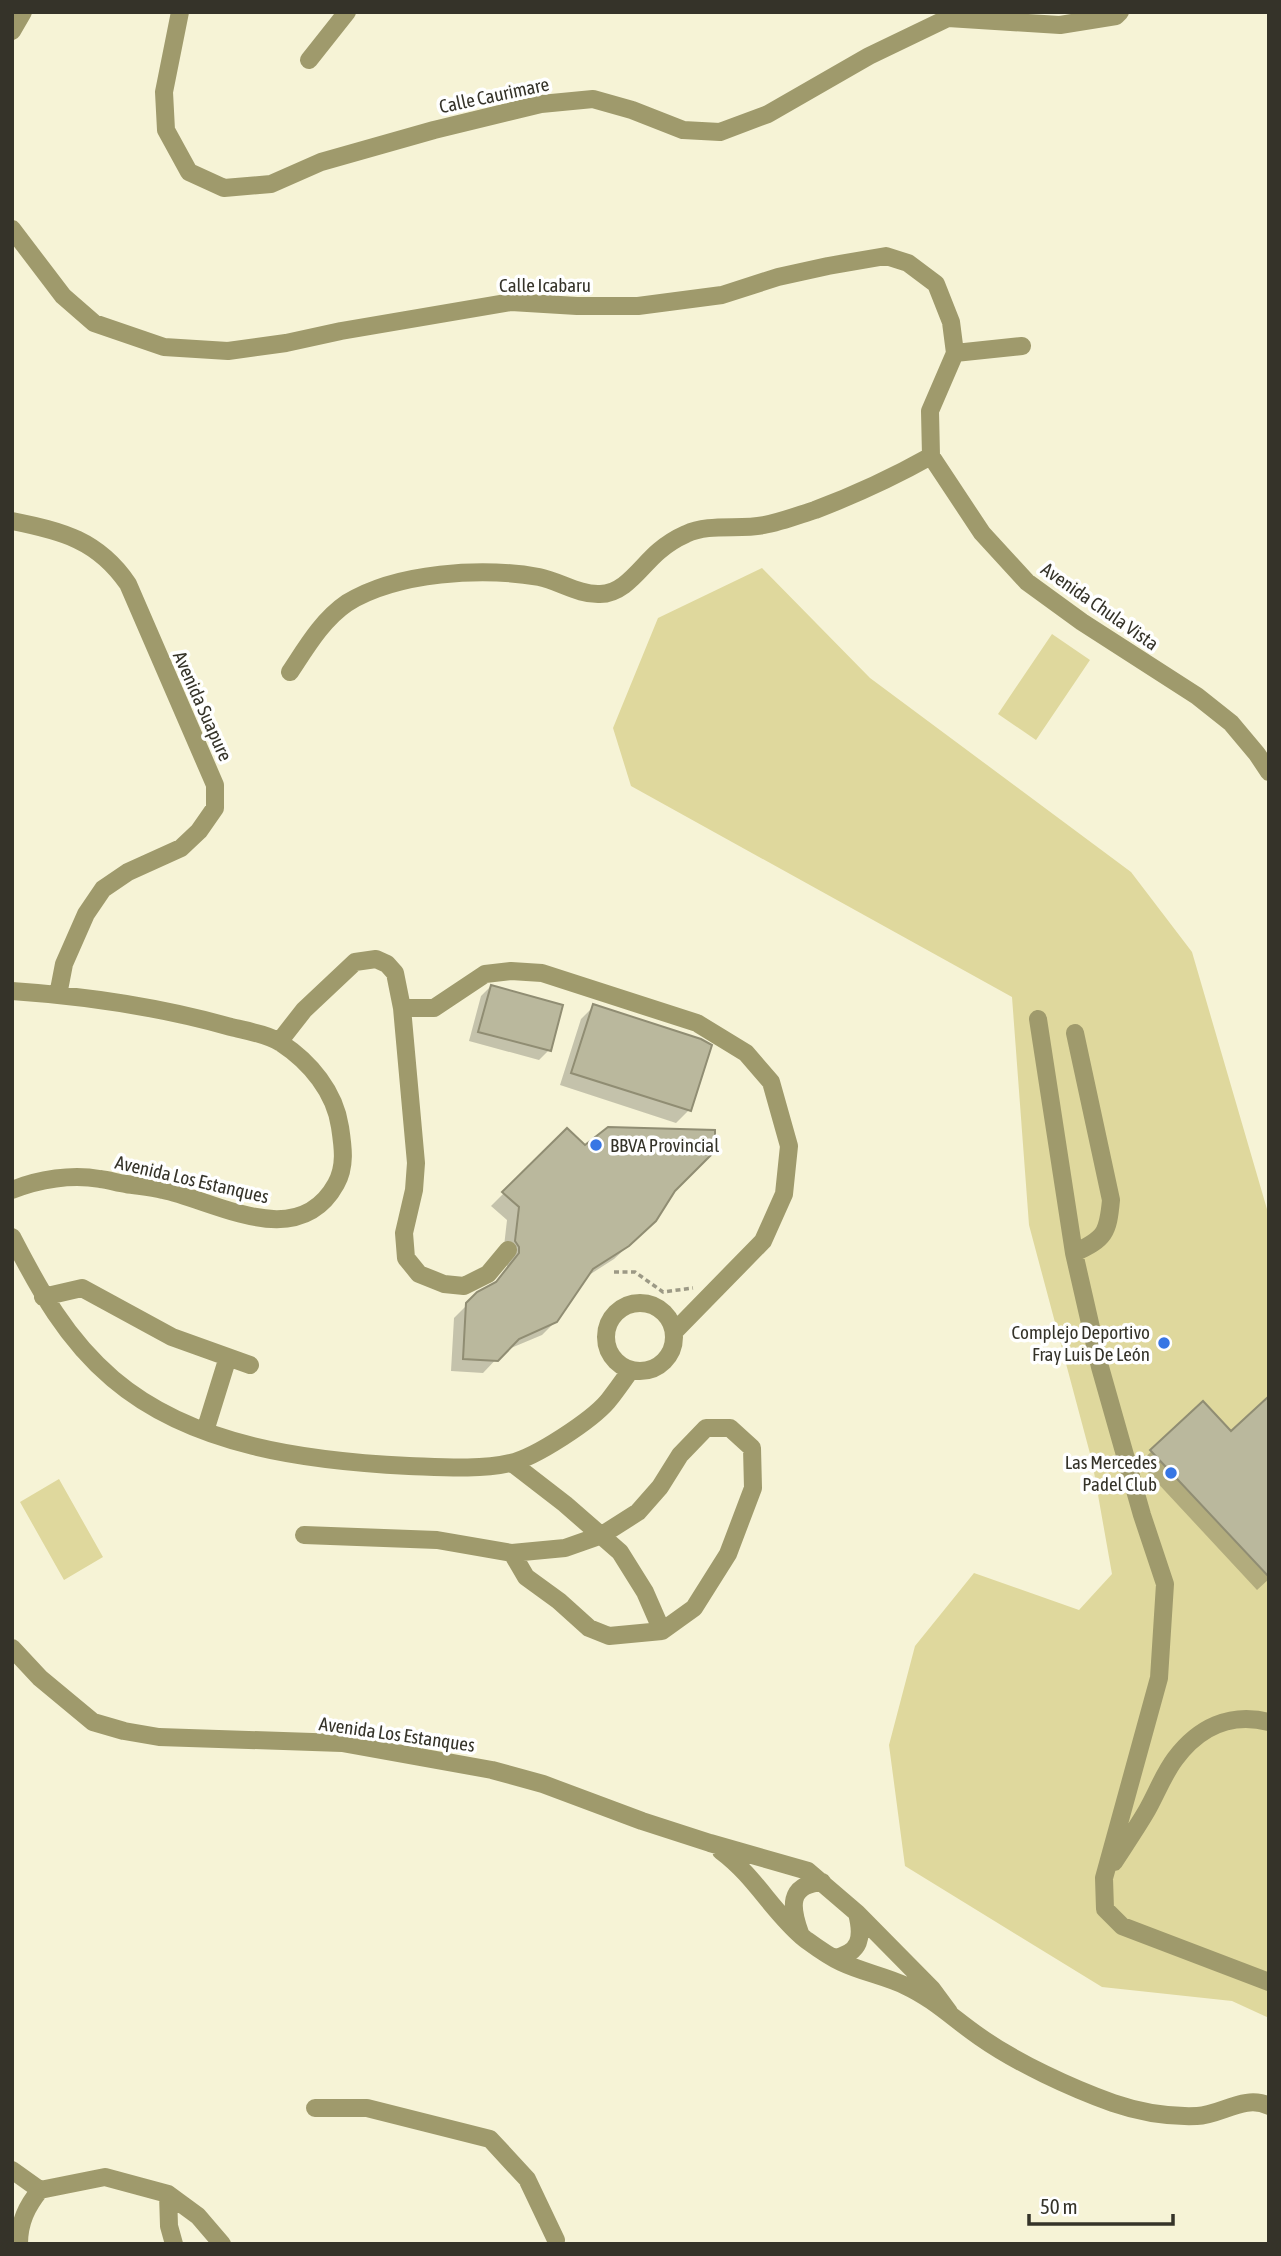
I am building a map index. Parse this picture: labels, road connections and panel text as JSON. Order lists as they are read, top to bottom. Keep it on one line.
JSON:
{"streets":{"street":["Calle Caurimare","Calle Icabaru","Avenida Chula Vista","Avenida Suapure","Avenida Los Estanques"]},"crossings":[["Avenida Suapure","Avenida Los Estanques"]],"places":["BBVA Provincial","Complejo Deportivo Fray Luis De León","Las Mercedes Padel Club"],"scale_bar":"50 m"}
